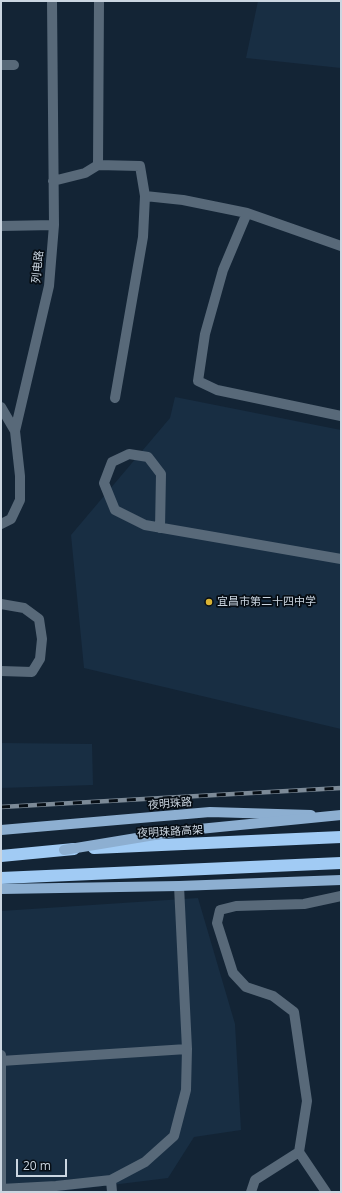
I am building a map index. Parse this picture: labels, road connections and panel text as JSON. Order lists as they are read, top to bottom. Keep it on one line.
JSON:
{"streets":{"highway":["夜明珠路高架"],"main road":["夜明珠路"],"street":["列电路"]},"places":["宜昌市第二十四中学"],"scale_bar":"20 m"}
